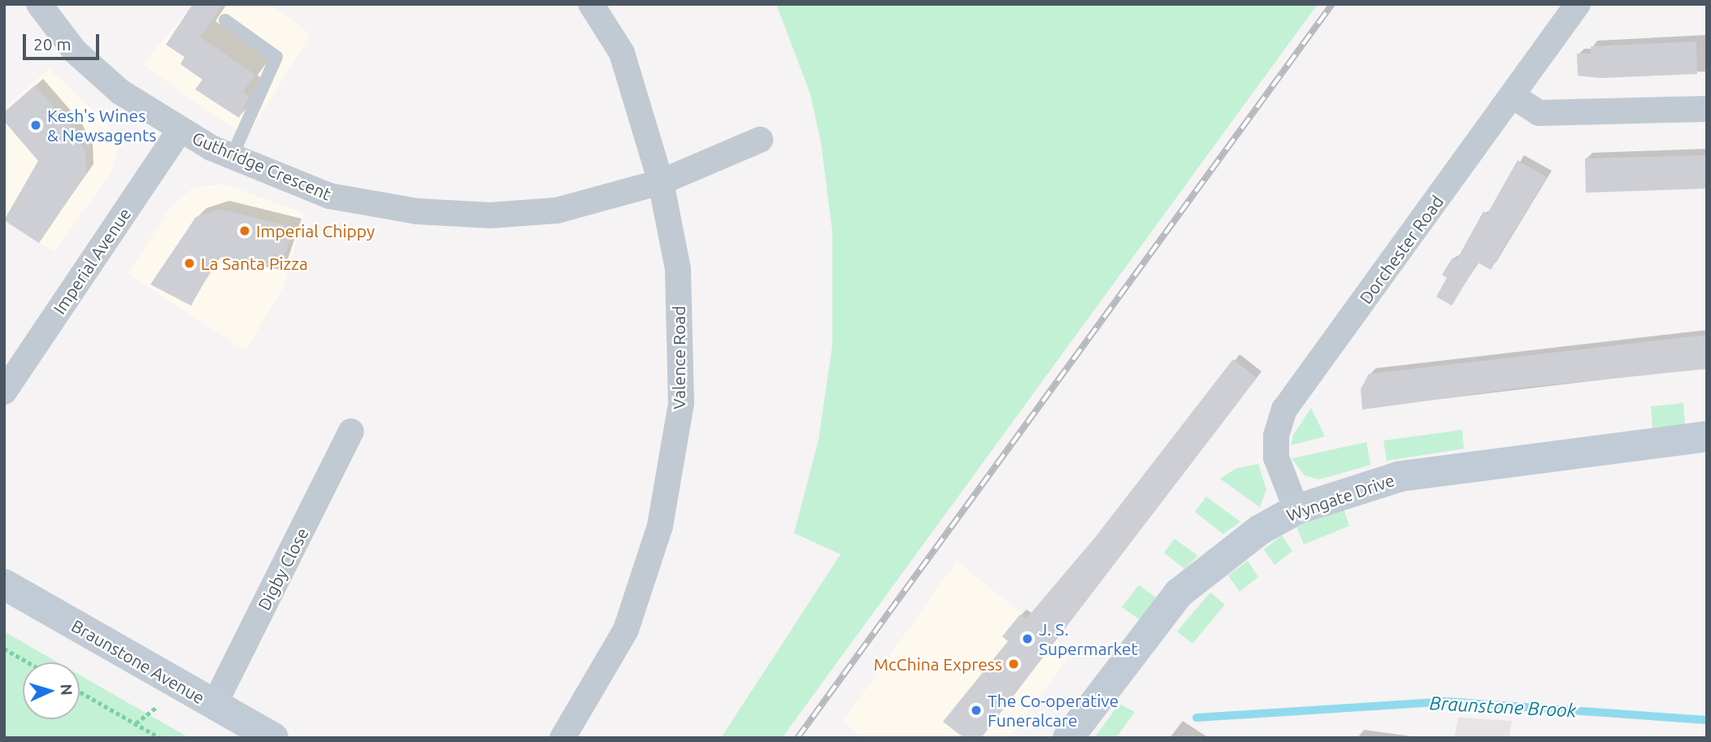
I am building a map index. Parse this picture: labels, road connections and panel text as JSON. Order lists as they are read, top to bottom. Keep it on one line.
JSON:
{"streets":{"street":["Guthridge Crescent","Dorchester Road","Imperial Avenue","Valence Road","Wyngate Drive","Digby Close","Braunstone Avenue"]},"crossings":[["Guthridge Crescent","Imperial Avenue"],["Guthridge Crescent","Valence Road"],["Dorchester Road","Wyngate Drive"],["Digby Close","Braunstone Avenue"]],"water":["Braunstone Brook"],"places":["Kesh's Wines & Newsagents","Imperial Chippy","La Santa Pizza","J. S. Supermarket","McChina Express","The Co-operative Funeralcare"],"scale_bar":"20 m","north":"right"}
